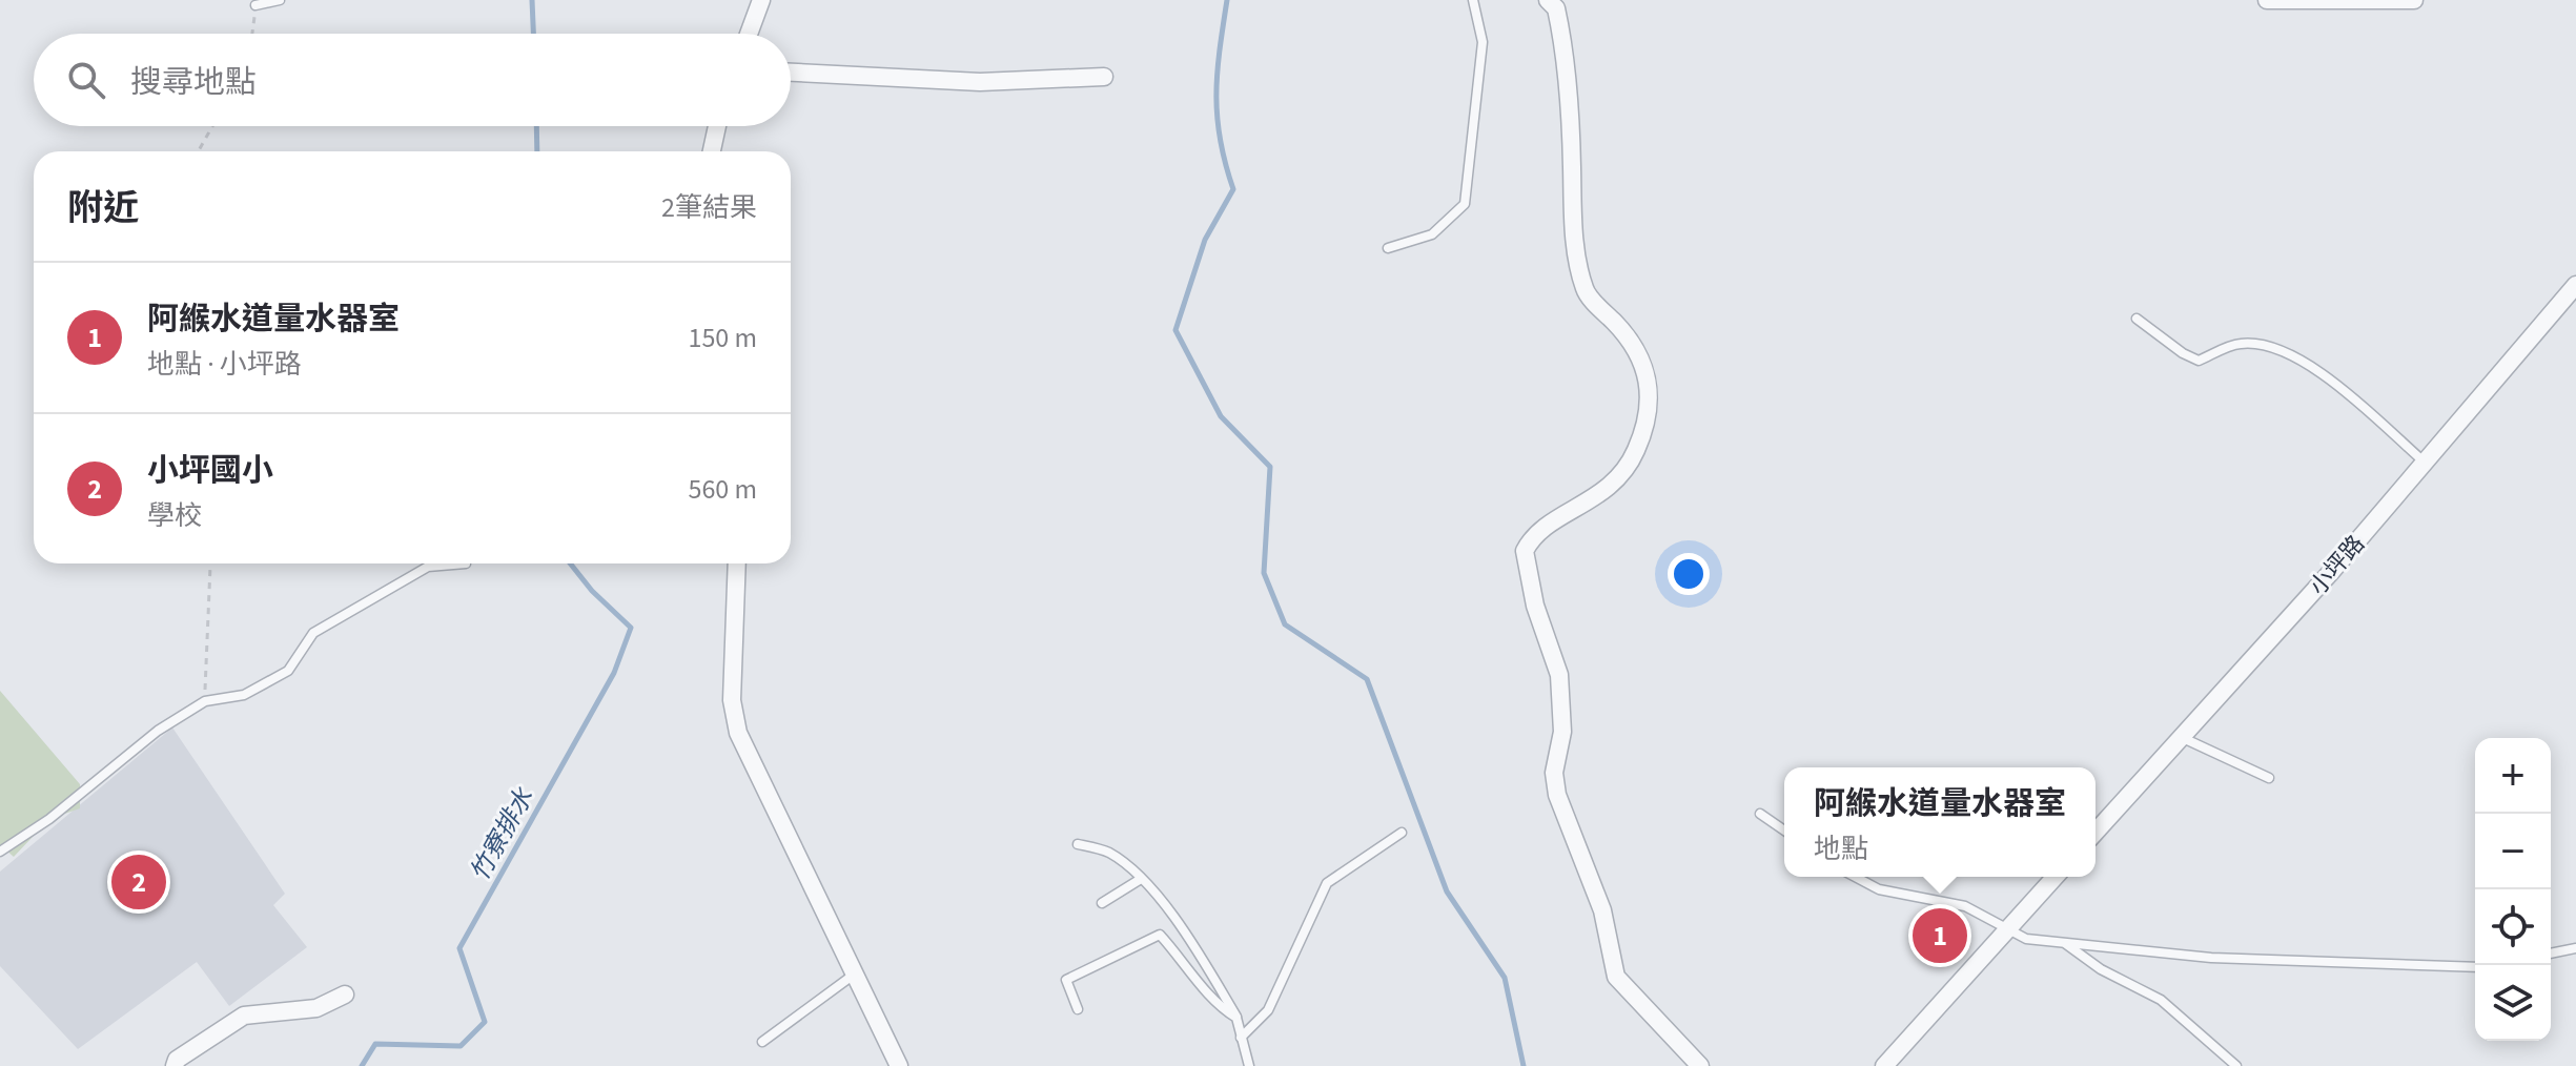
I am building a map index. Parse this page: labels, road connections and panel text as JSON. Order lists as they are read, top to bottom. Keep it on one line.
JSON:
{"streets":{"street":["小坪路"]},"water":["竹寮排水"],"page":{"search":"搜尋地點","heading":["附近","2筆結果"],"list":[{"mark":"1","name":"阿緱水道量水器室","note":"地點 · 小坪路","value":"150 m"},{"mark":"2","name":"小坪國小","note":"學校","value":"560 m"}],"map_buttons":["+","−"],"popup":["阿緱水道量水器室","地點"],"pins":["2","1"]}}
